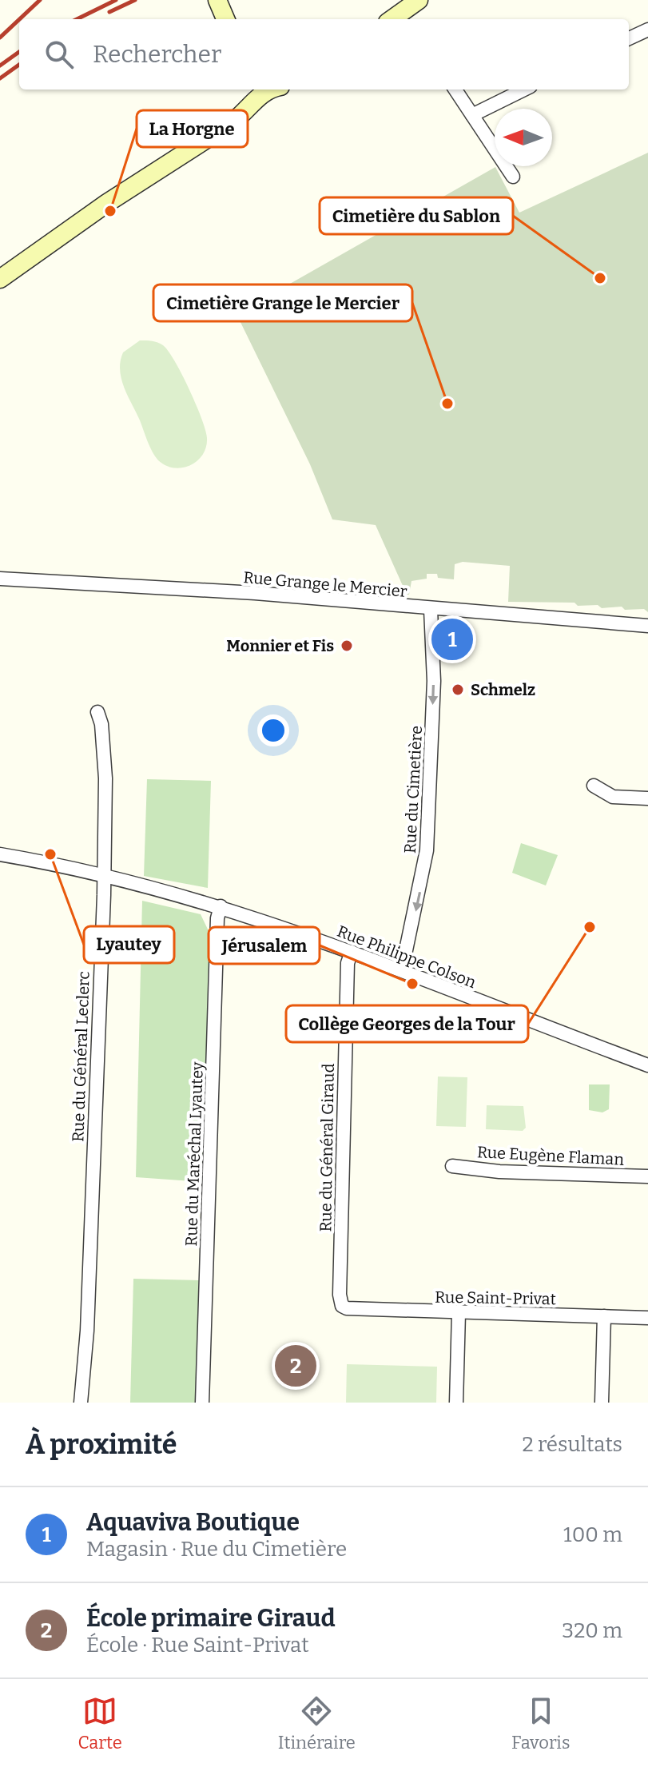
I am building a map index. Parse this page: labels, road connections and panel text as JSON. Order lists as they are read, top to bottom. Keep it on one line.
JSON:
{"streets":{"street":["Rue Grange le Mercier","Rue du Cimetière","Rue Philippe Colson","Rue du Général Leclerc","Rue du Général Giraud","Rue du Maréchal Lyautey","Rue Eugène Flaman","Rue Saint-Privat"]},"crossings":[["Rue Grange le Mercier","Rue du Cimetière"],["Rue du Cimetière","Rue Philippe Colson"],["Rue Philippe Colson","Rue du Général Leclerc"],["Rue Philippe Colson","Rue du Général Giraud"],["Rue Philippe Colson","Rue du Maréchal Lyautey"],["Rue du Général Giraud","Rue Saint-Privat"]],"one_way":["Rue du Cimetière"],"places":["La Horgne","Cimetière du Sablon","Cimetière Grange le Mercier","Monnier et Fis","Schmelz","Lyautey","Collège Georges de la Tour","Jérusalem"],"north":"left","page":{"search":"Rechercher","pins":["1","2"],"heading":["À proximité","2 résultats"],"list":[{"mark":"1","name":"Aquaviva Boutique","note":"Magasin · Rue du Cimetière","value":"100 m"},{"mark":"2","name":"École primaire Giraud","note":"École · Rue Saint-Privat","value":"320 m"}],"nav":["Carte","Itinéraire","Favoris"]}}
